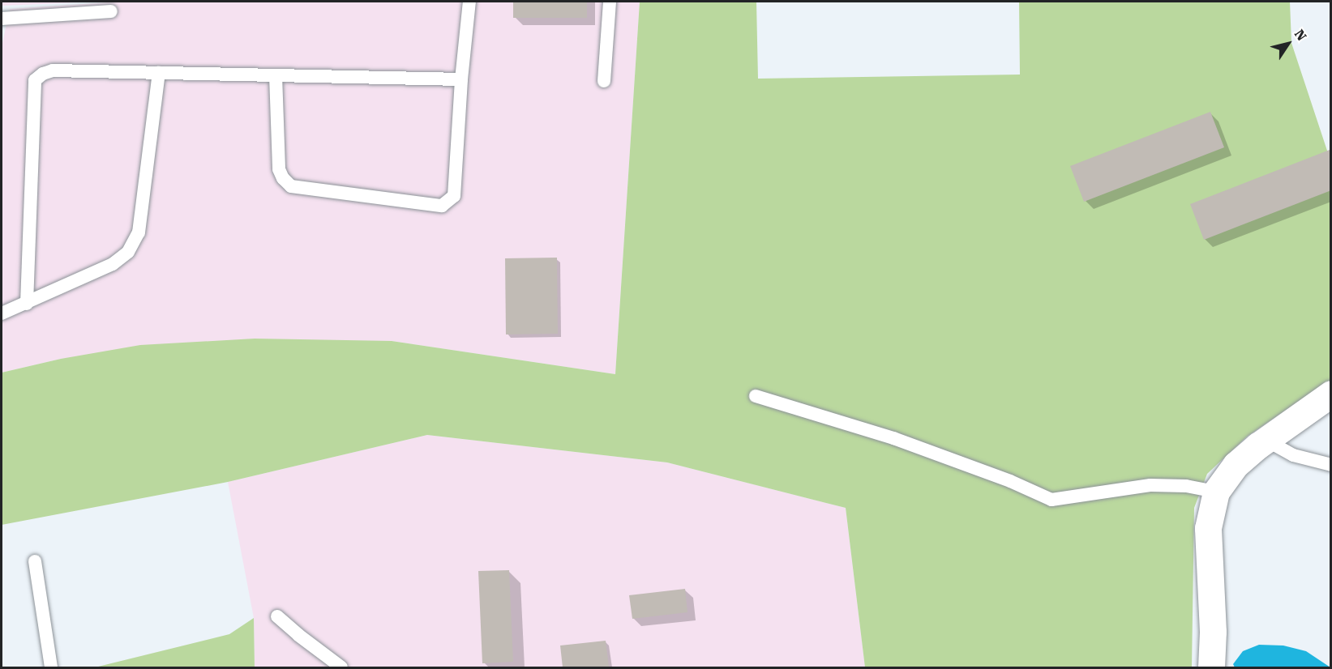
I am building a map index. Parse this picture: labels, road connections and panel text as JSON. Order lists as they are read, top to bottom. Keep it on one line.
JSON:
{"north":"top right"}
